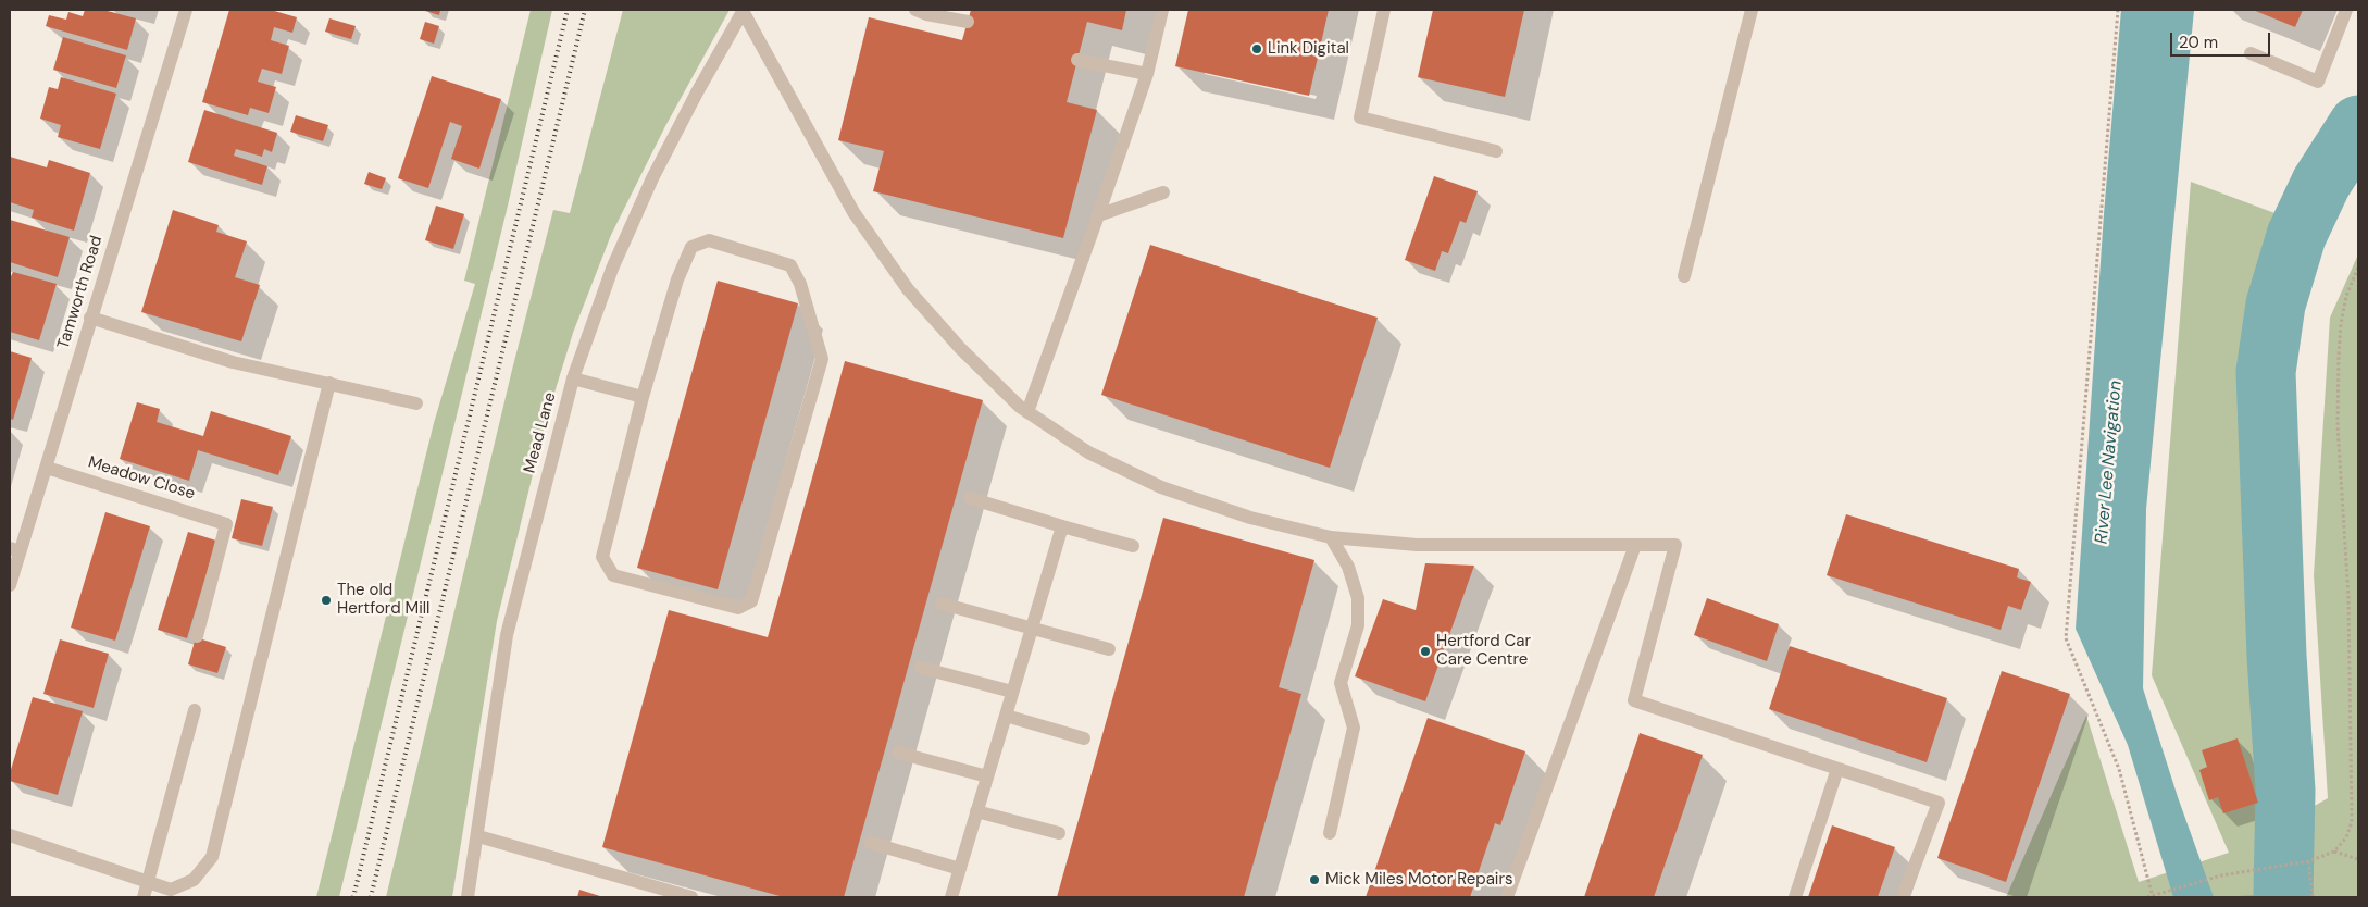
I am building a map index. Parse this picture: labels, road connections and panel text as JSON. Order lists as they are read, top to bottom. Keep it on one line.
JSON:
{"streets":{"street":["Tamworth Road","Mead Lane","Meadow Close"]},"crossings":[["Tamworth Road","Meadow Close"]],"water":["River Lee Navigation"],"places":["Link Digital","The old Hertford Mill","Hertford Car Care Centre","Mick Miles Motor Repairs"],"scale_bar":"20 m"}
